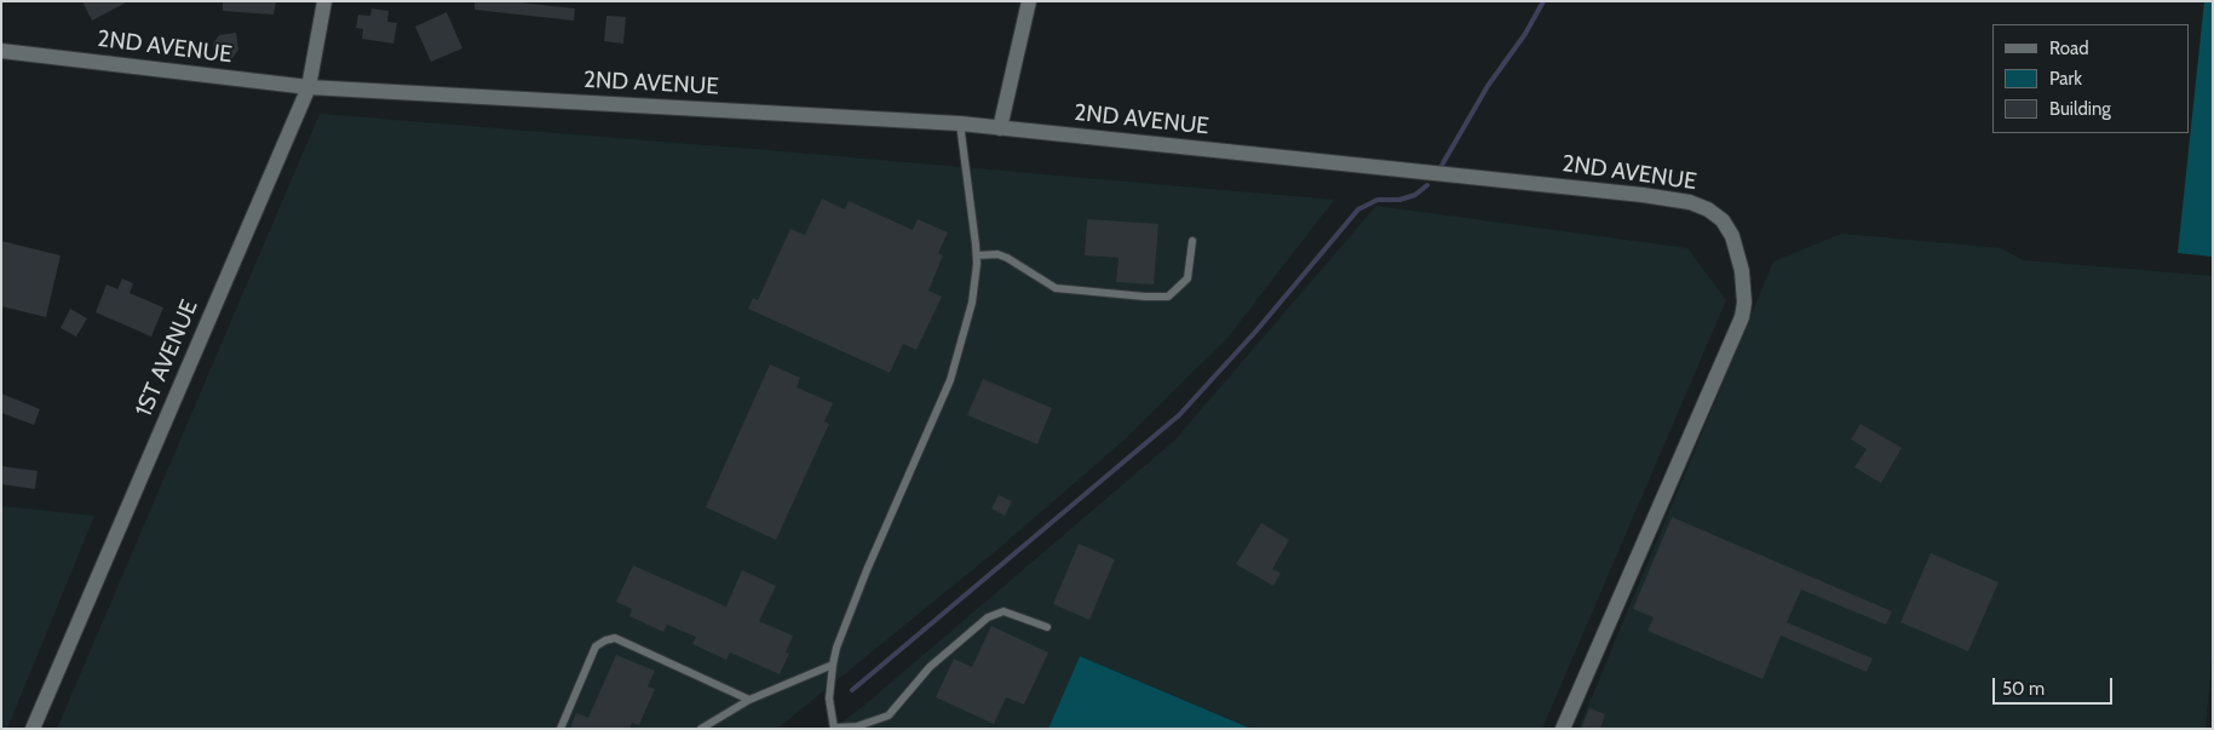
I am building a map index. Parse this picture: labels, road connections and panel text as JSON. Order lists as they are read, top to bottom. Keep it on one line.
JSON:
{"streets":{"street":["2ND AVENUE","1ST AVENUE"]},"crossings":[["2ND AVENUE","1ST AVENUE"]],"legend":["Road","Park","Building"],"scale_bar":"50 m"}
